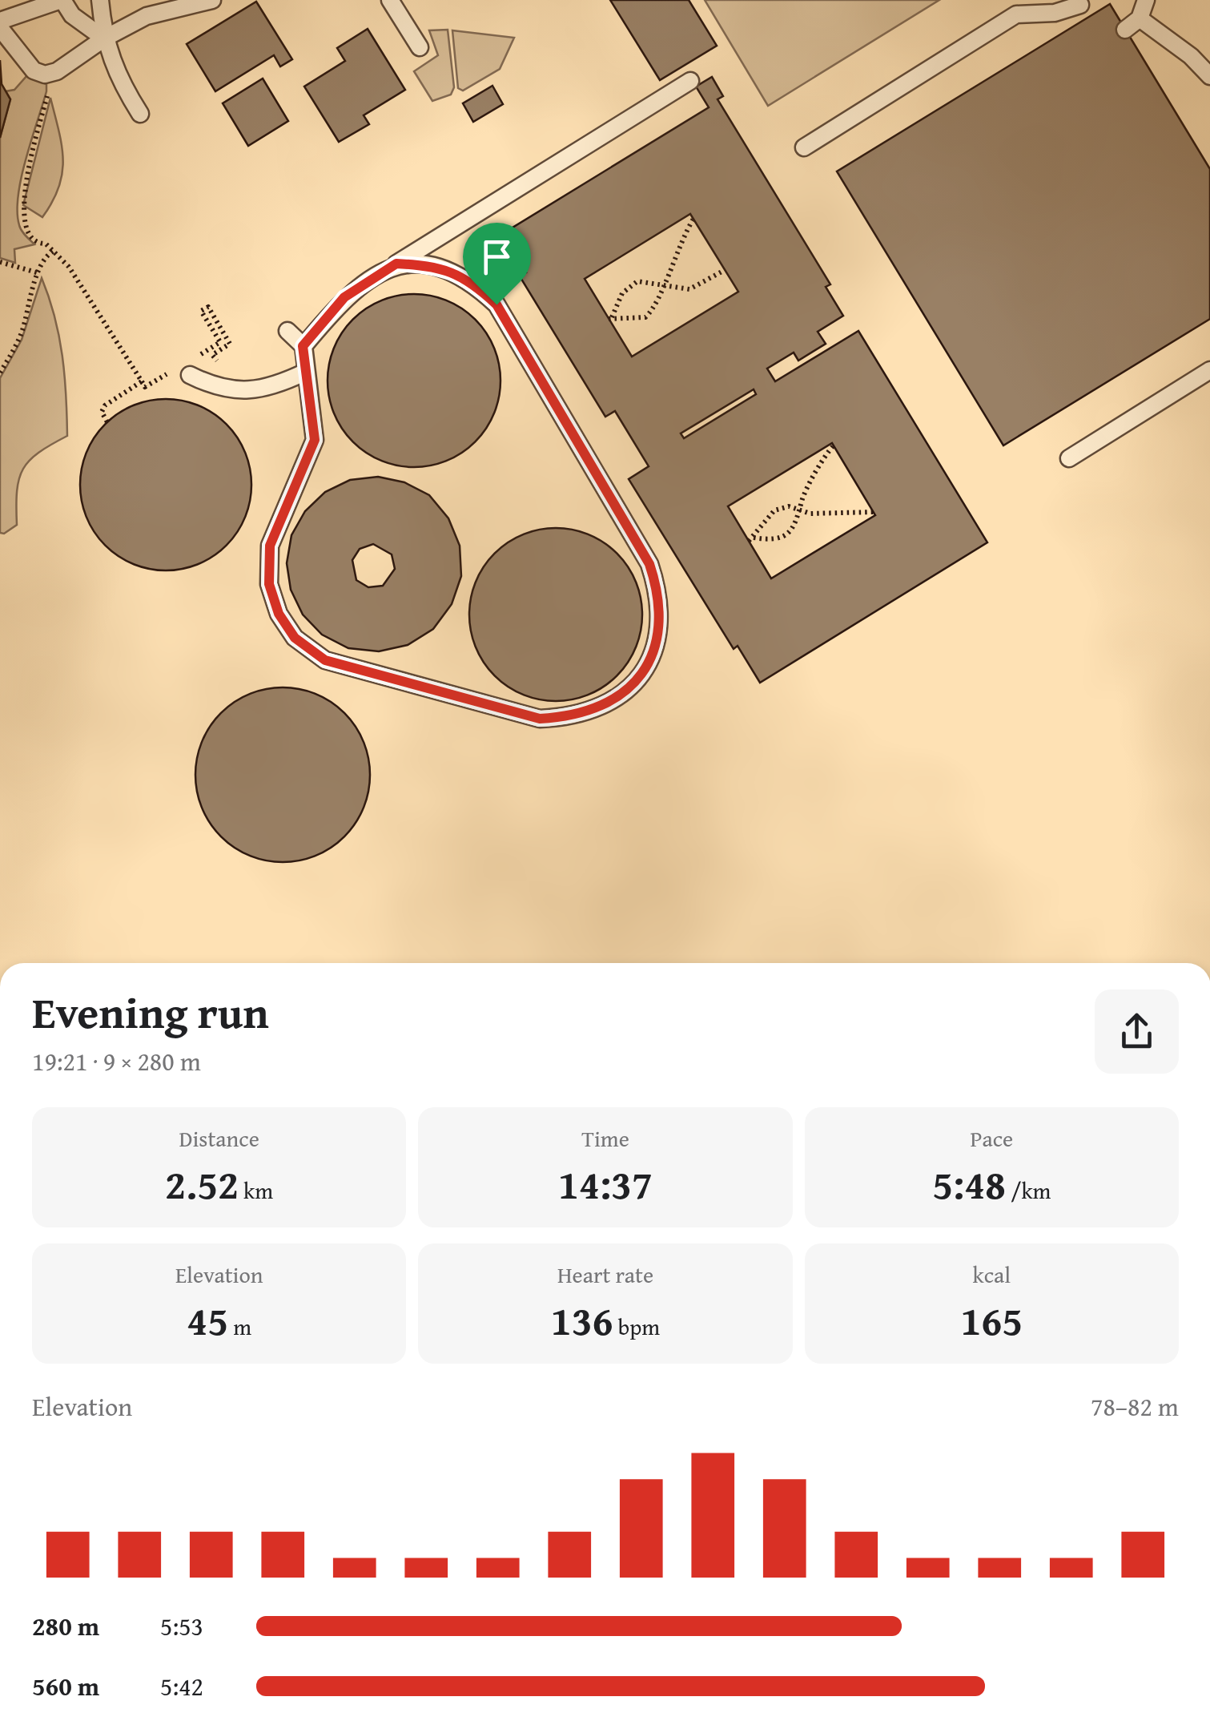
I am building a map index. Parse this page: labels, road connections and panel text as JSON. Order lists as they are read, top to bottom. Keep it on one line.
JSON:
{"page":{"heading":["Evening run","19:21 · 9 × 280 m"],"stats":[["Distance","2.52 km"],["Time","14:37"],["Pace","5:48 /km"],["Elevation","45 m"],["Heart rate","136 bpm"],["kcal","165"]],"chart":["Elevation","78–82 m"],"list":[{"name":"280 m","note":"5:53"},{"name":"560 m","note":"5:42"}]}}
